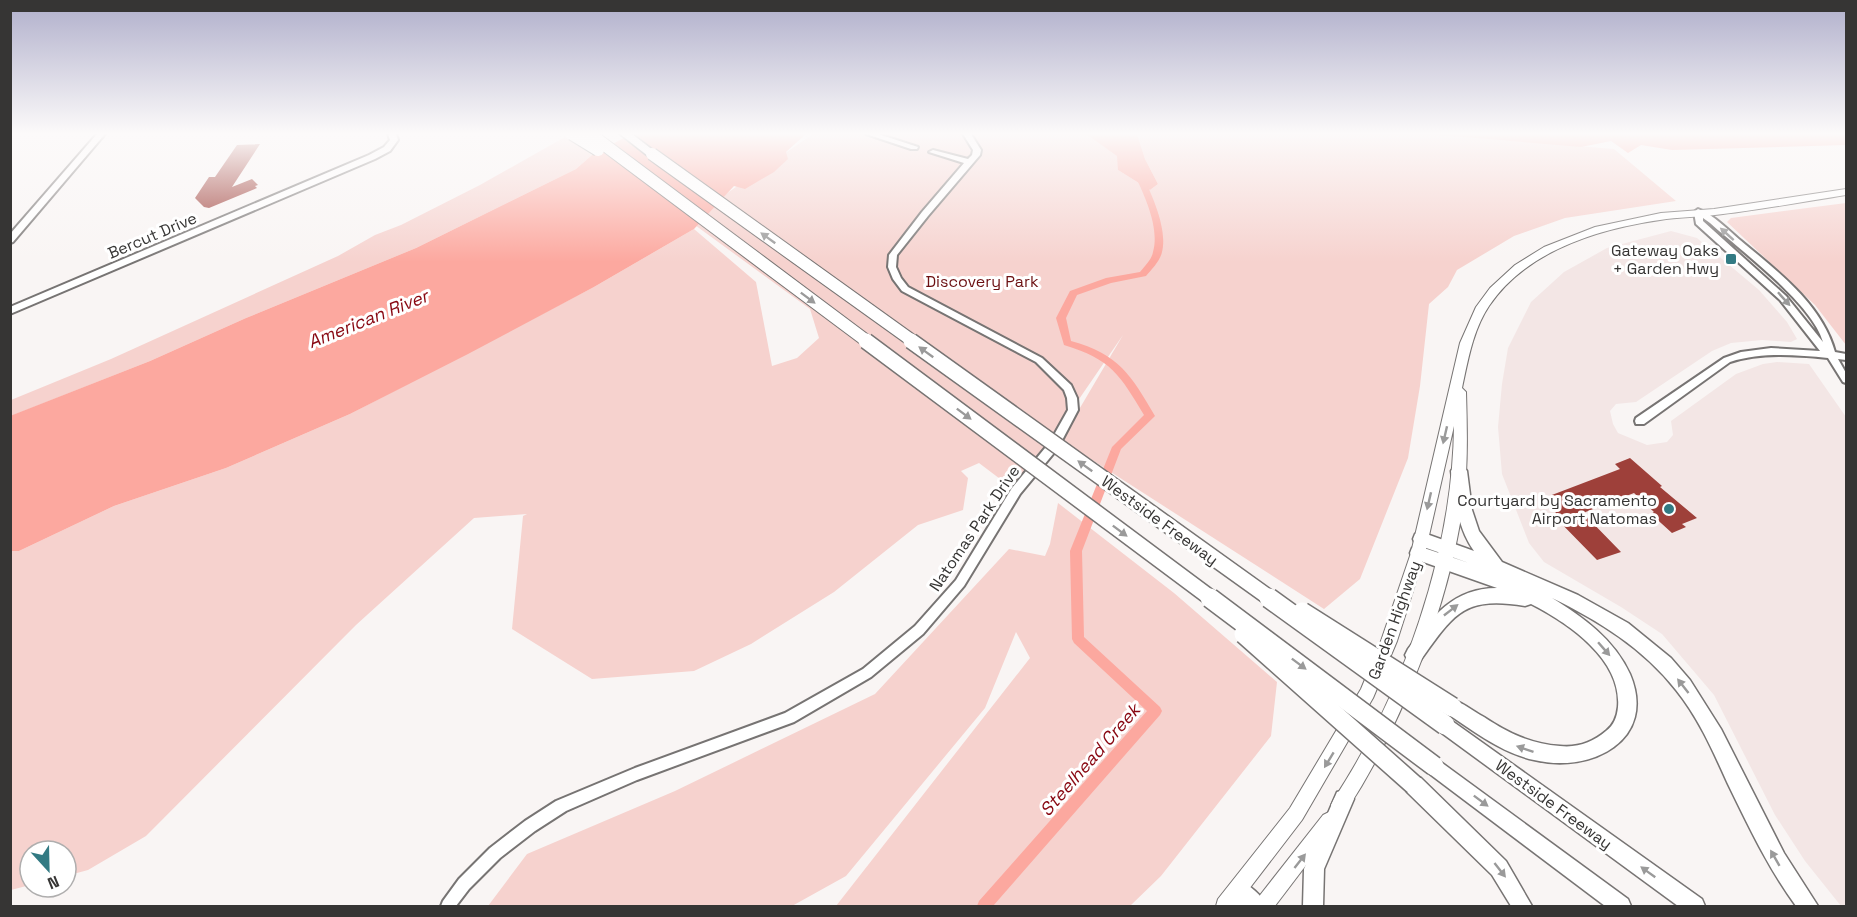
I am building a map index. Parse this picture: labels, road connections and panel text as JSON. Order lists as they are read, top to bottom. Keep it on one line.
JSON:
{"streets":{"highway":["Westside Freeway"],"main road":["Garden Highway"],"street":["Bercut Drive","Natomas Park Drive"]},"water":["American River","Steelhead Creek"],"parks":["Discovery Park"],"places":{"transit":["Gateway Oaks + Garden Hwy"],"other":["Courtyard by Sacramento Airport Natomas"]},"north":"bottom"}
